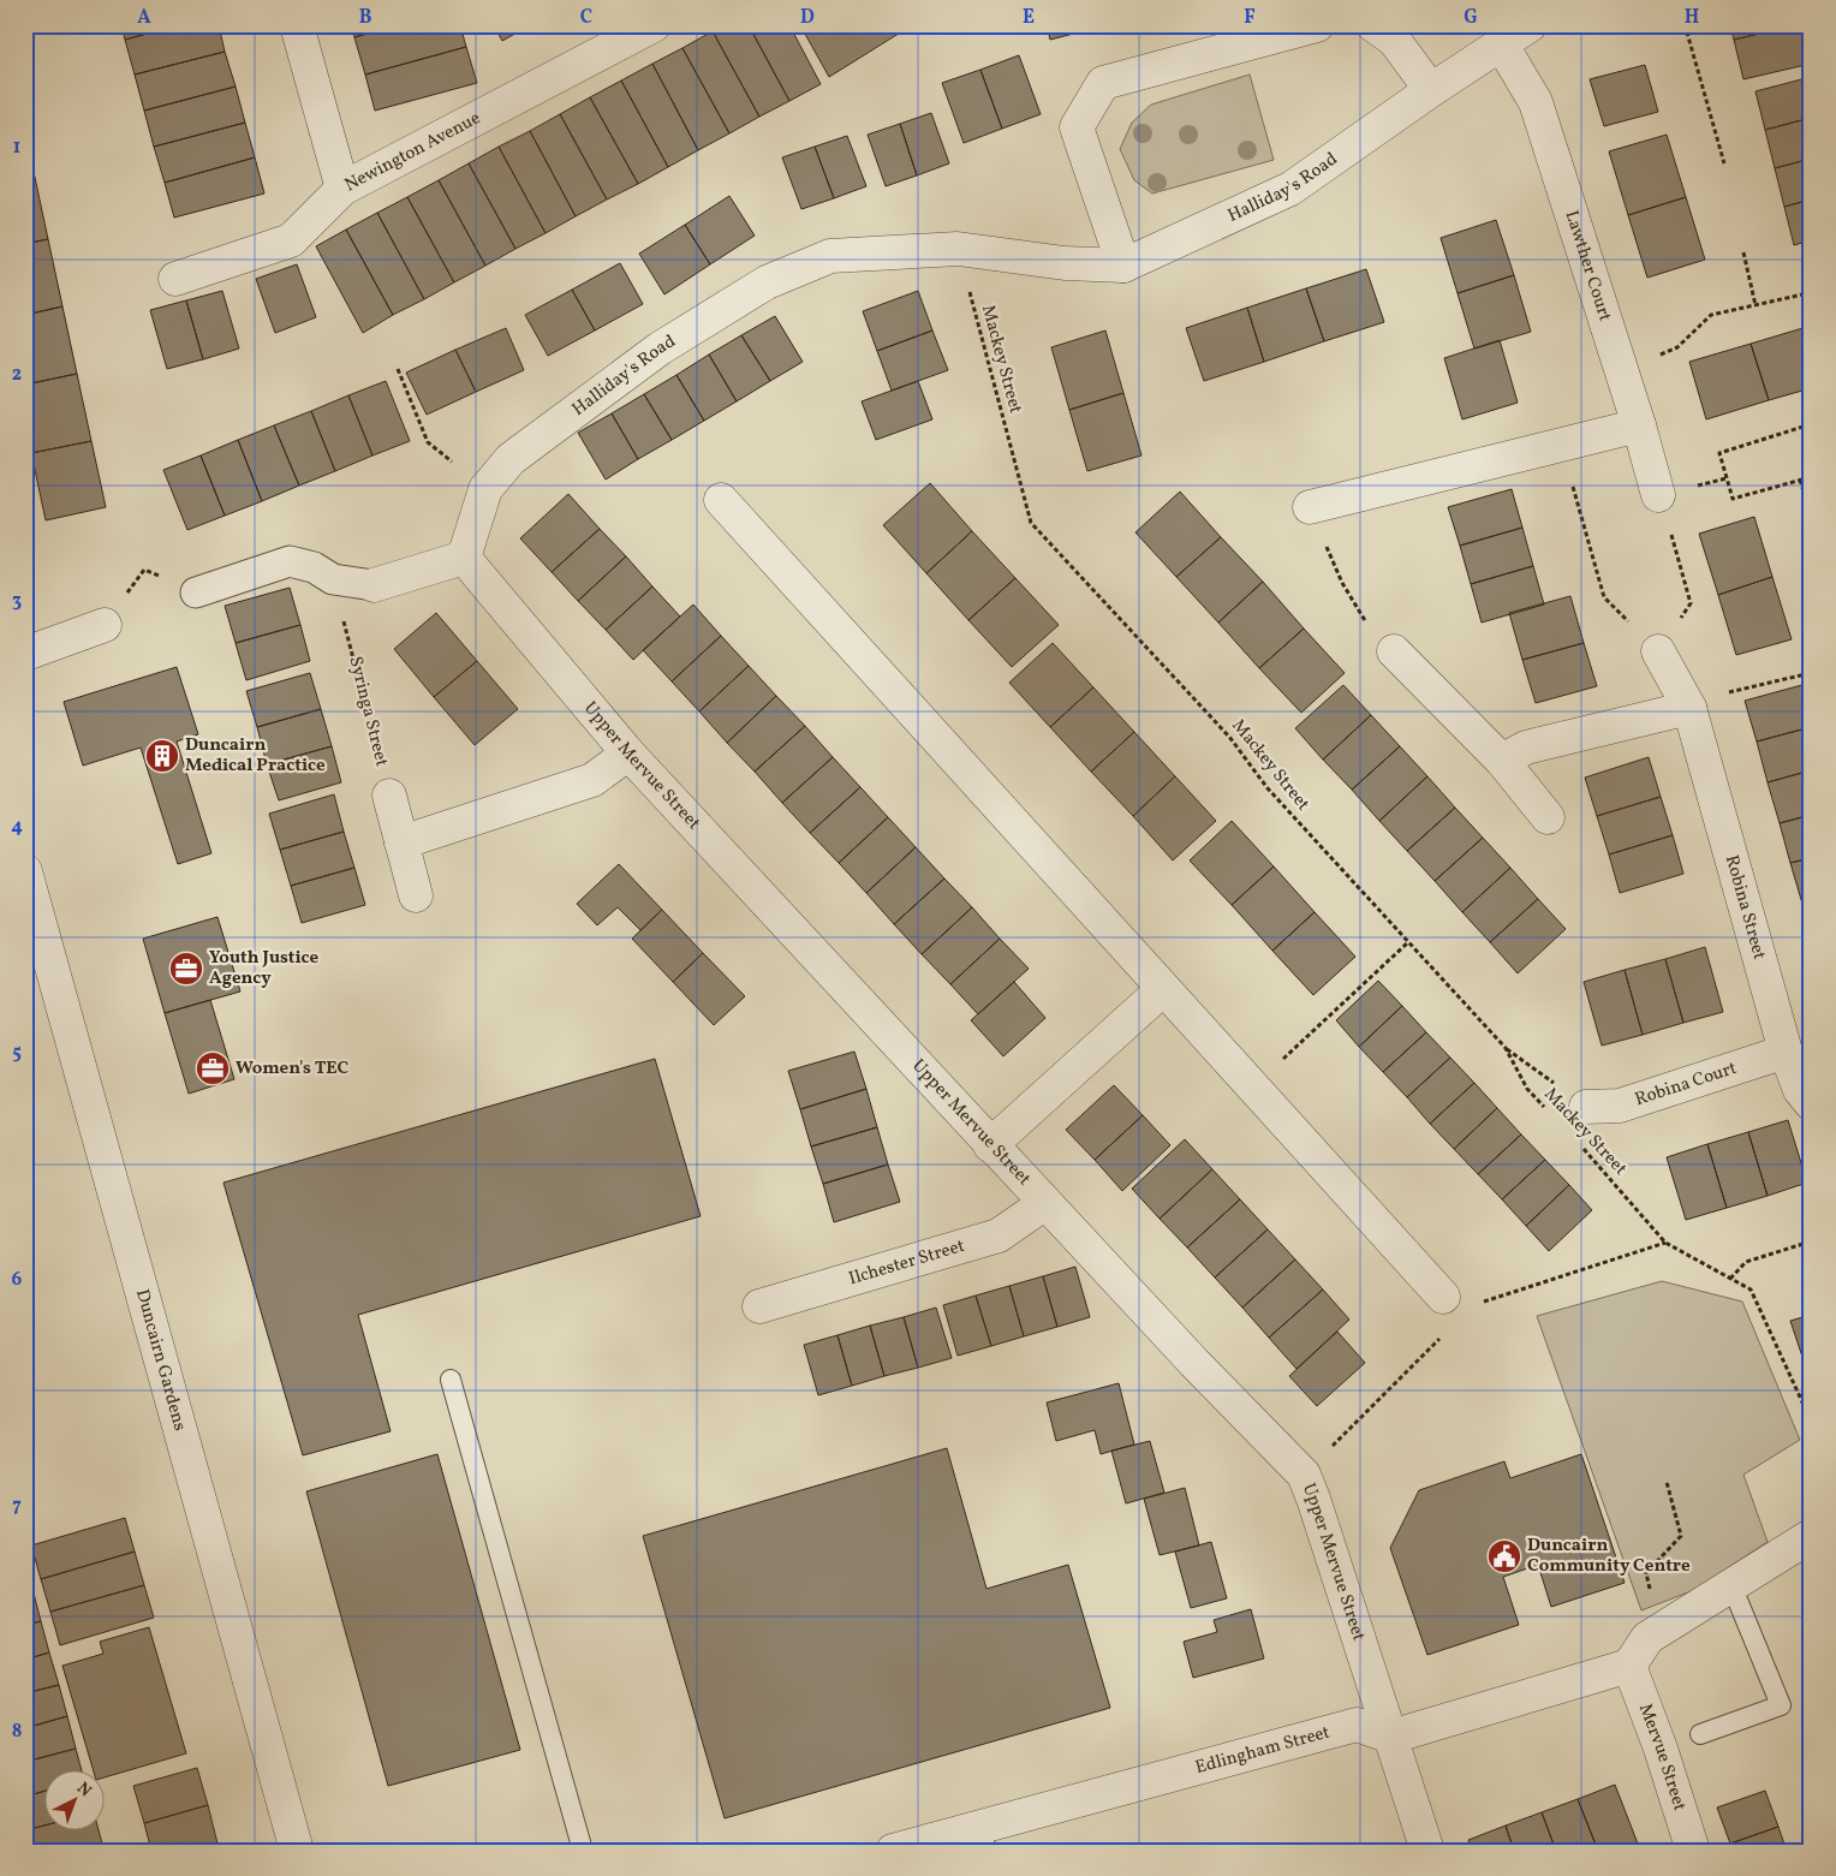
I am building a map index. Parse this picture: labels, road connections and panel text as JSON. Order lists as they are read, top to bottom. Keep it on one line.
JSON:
{"streets":{"street":["Newington Avenue","Halliday's Road","Lawther Court","Upper Mervue Street","Robina Street","Robina Court","Ilchester Street","Duncairn Gardens","Edlingham Street","Mervue Street"],"path":["Mackey Street","Syringa Street"]},"crossings":[["Halliday's Road","Lawther Court"],["Halliday's Road","Mackey Street"],["Halliday's Road","Upper Mervue Street"],["Upper Mervue Street","Ilchester Street"],["Upper Mervue Street","Edlingham Street"],["Robina Street","Robina Court"]],"places":{"building":["Duncairn Medical Practice"],"office":["Youth Justice Agency","Women's TEC"],"public building":["Duncairn Community Centre"]},"north":"top right","grid":{"columns":["A","B","C","D","E","F","G","H"],"rows":["1","2","3","4","5","6","7","8"]}}
